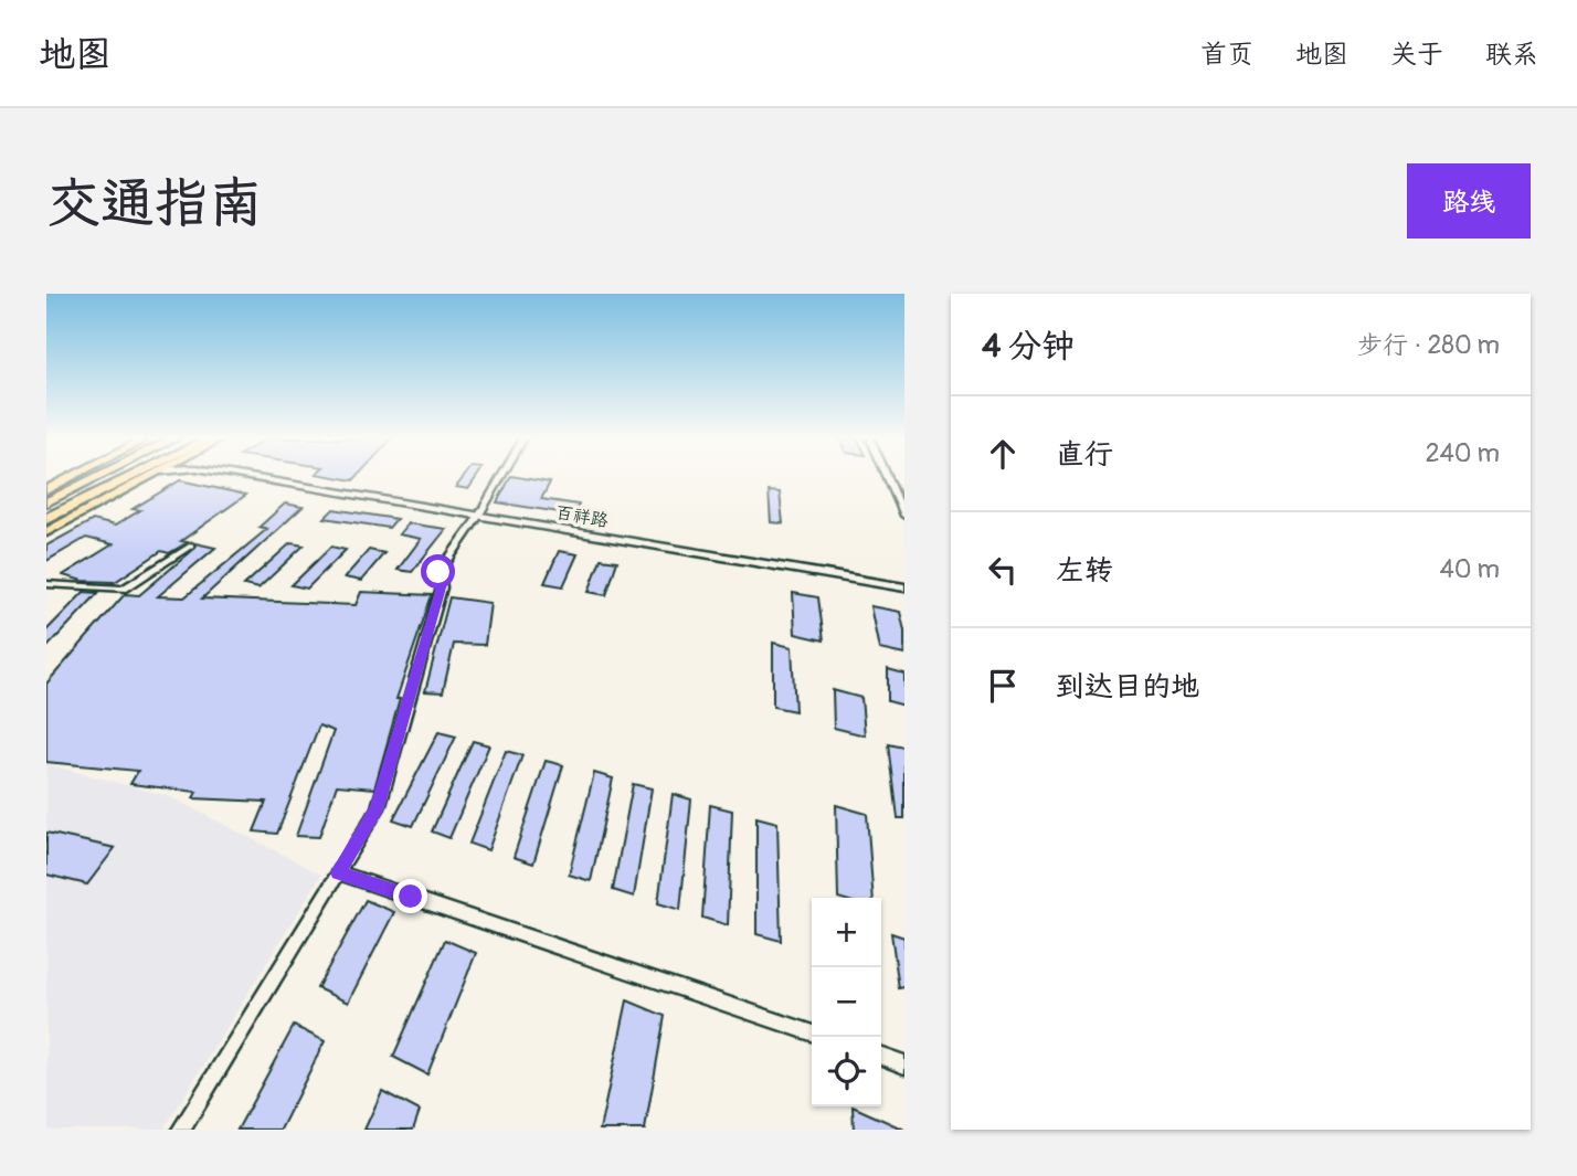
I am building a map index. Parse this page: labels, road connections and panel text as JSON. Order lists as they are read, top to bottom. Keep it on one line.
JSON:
{"streets":{"street":["百祥路"]},"page":{"header":"地图","nav":["首页","地图","关于","联系"],"buttons":"路线","title":"交通指南","heading":["4 分钟","步行 · 280 m"],"list":[["直行","240 m"],["左转","40 m"],"到达目的地"],"map_buttons":["+","−"]}}
